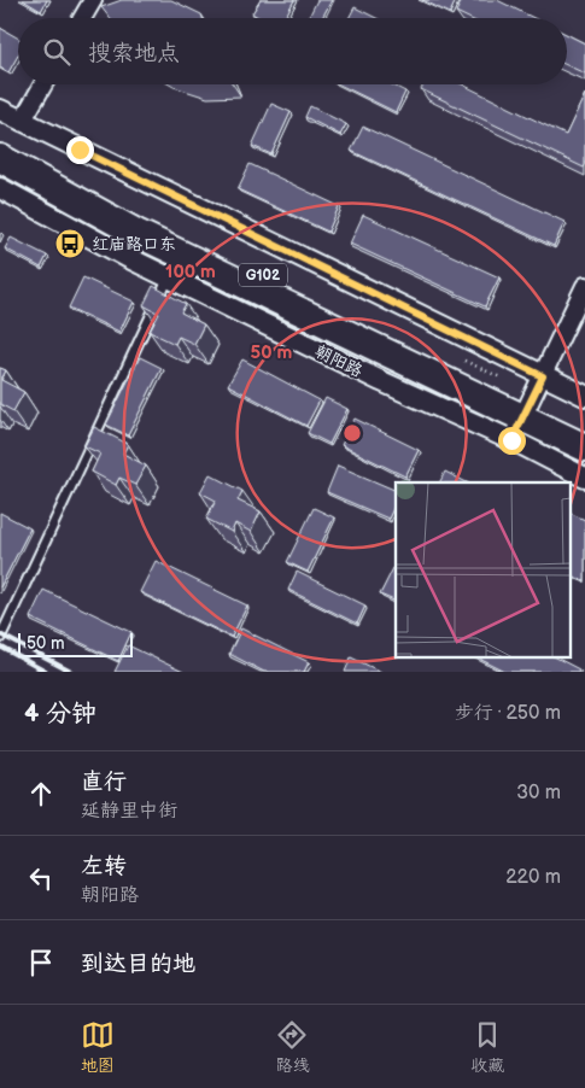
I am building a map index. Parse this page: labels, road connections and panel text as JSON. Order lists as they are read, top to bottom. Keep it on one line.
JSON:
{"streets":{"highway":["G102","朝阳路"]},"places":{"bus stop":["红庙路口东"]},"scale_bar":"50 m","page":{"search":"搜索地点","scale":"50 m","heading":["4 分钟","步行 · 250 m"],"list":[["直行","延静里中街","30 m"],["左转","朝阳路","220 m"],"到达目的地"],"nav":["地图","路线","收藏"]},"rings":["100 m","50 m"]}
